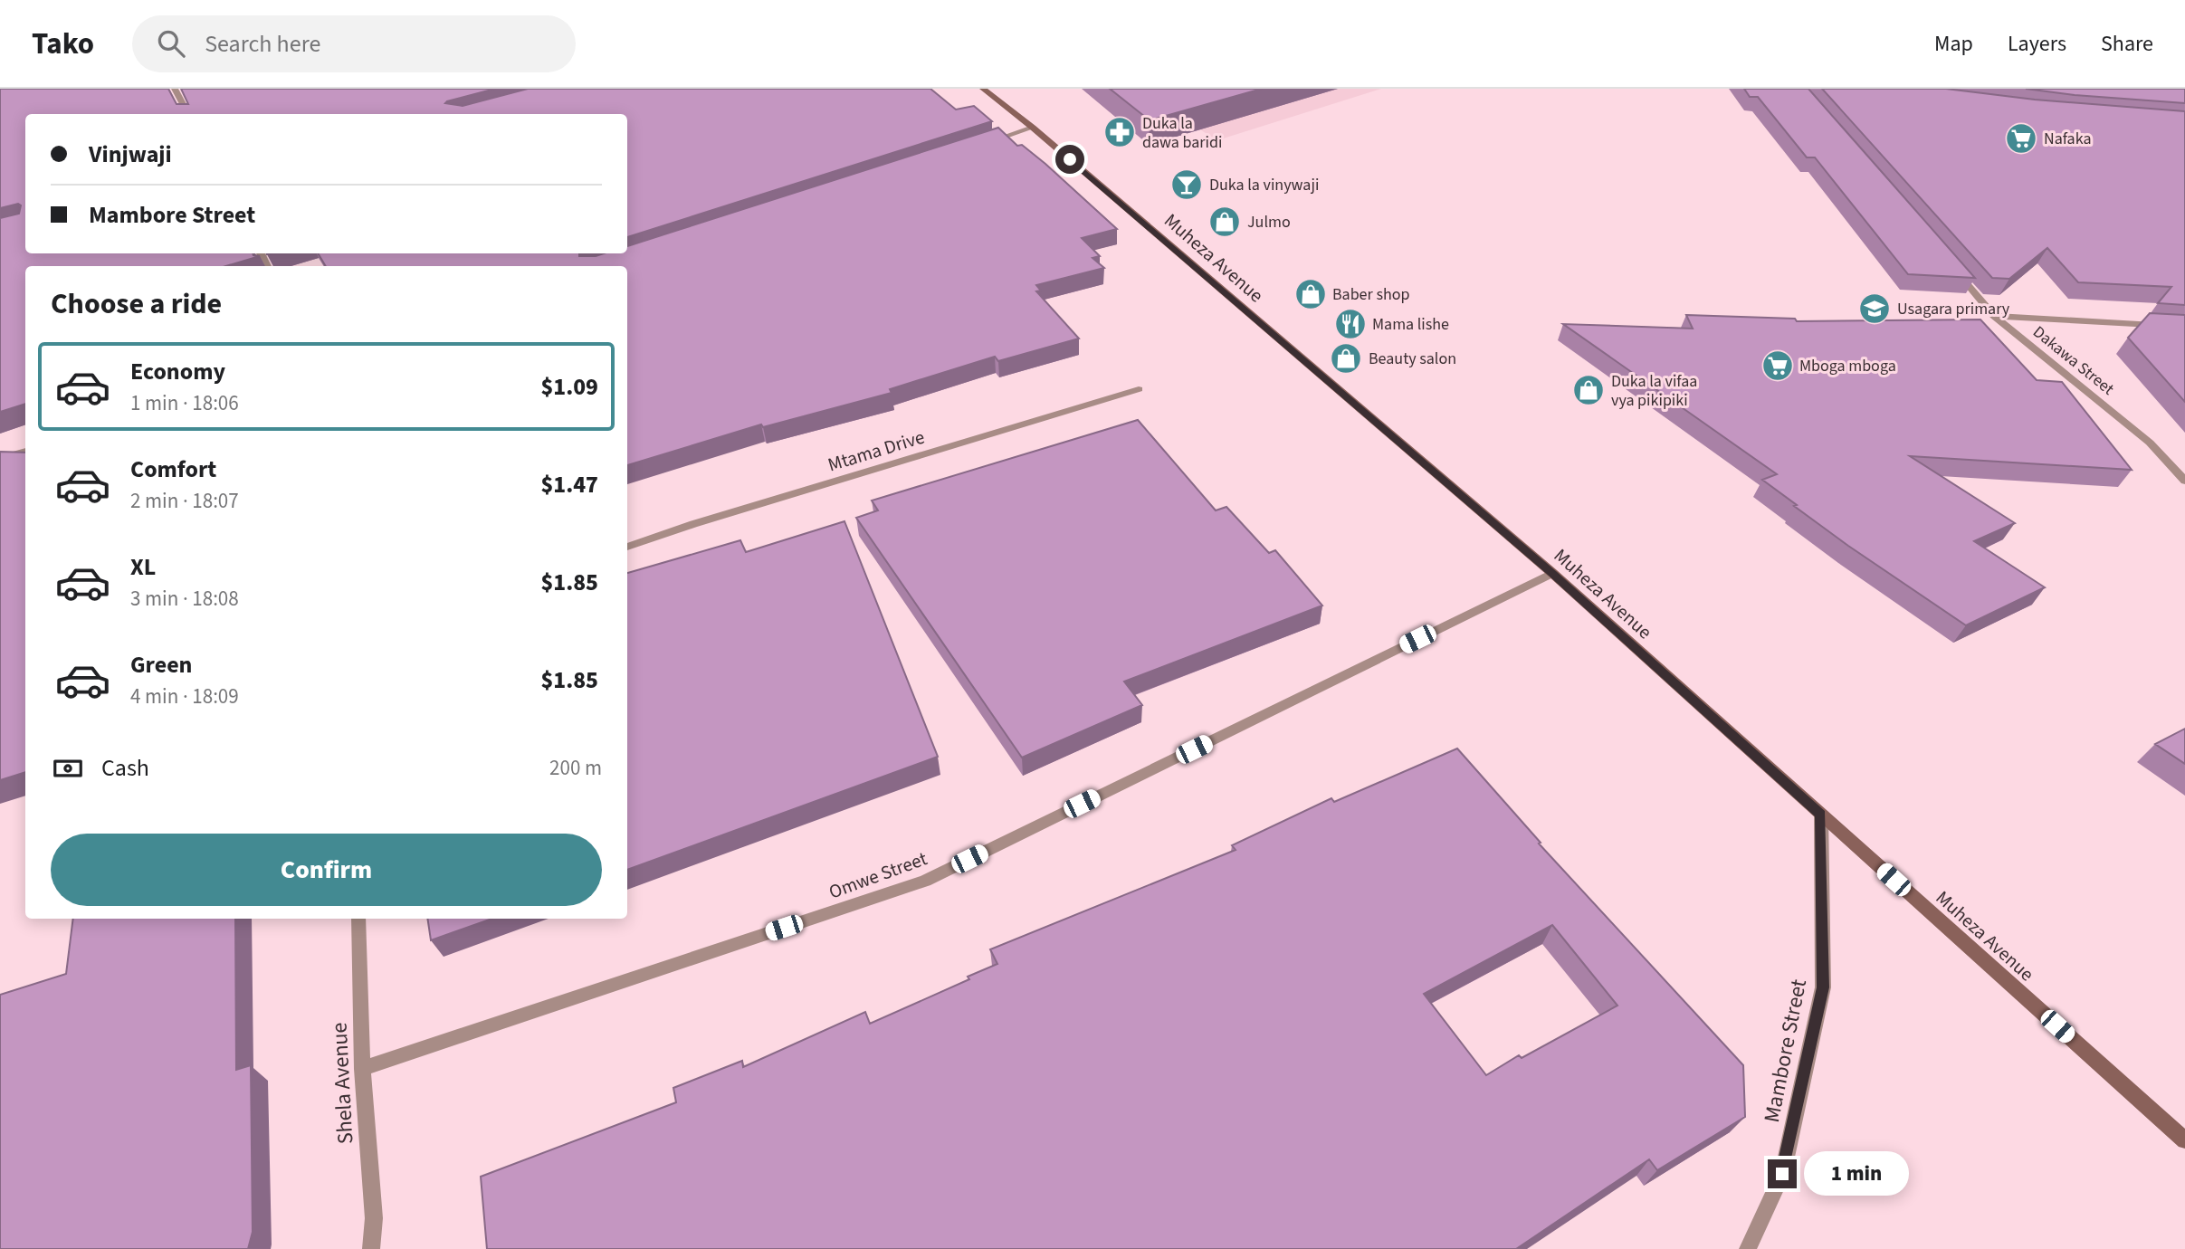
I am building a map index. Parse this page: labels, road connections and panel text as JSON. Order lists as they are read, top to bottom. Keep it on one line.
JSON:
{"streets":{"street":["Muheza Avenue","Dakawa Street","Mtama Drive","Omwe Street","Mambore Street","Shela Avenue"]},"crossings":[["Muheza Avenue","Omwe Street"],["Muheza Avenue","Mambore Street"],["Omwe Street","Shela Avenue"]],"places":{"pharmacy":["Duka la dawa baridi"],"supermarket":["Nafaka","Mboga mboga"],"bar":["Duka la vinywaji"],"shop":["Julmo","Baber shop","Beauty salon","Duka la vifaa vya pikipiki"],"school or university":["Usagara primary"],"restaurant":["Mama lishe"]},"page":{"header":"Tako","search":"Search here","nav":["Map","Layers","Share"],"banner":["Vinjwaji","Mambore Street"],"heading":"Choose a ride","list":[{"name":"Economy","note":"1 min · 18:06","value":"$1.09"},{"name":"Comfort","note":"2 min · 18:07","value":"$1.47"},{"name":"XL","note":"3 min · 18:08","value":"$1.85"},{"name":"Green","note":"4 min · 18:09","value":"$1.85"}],"pay":["Cash","200 m"],"buttons":"Confirm","bubble":"1 min"}}
